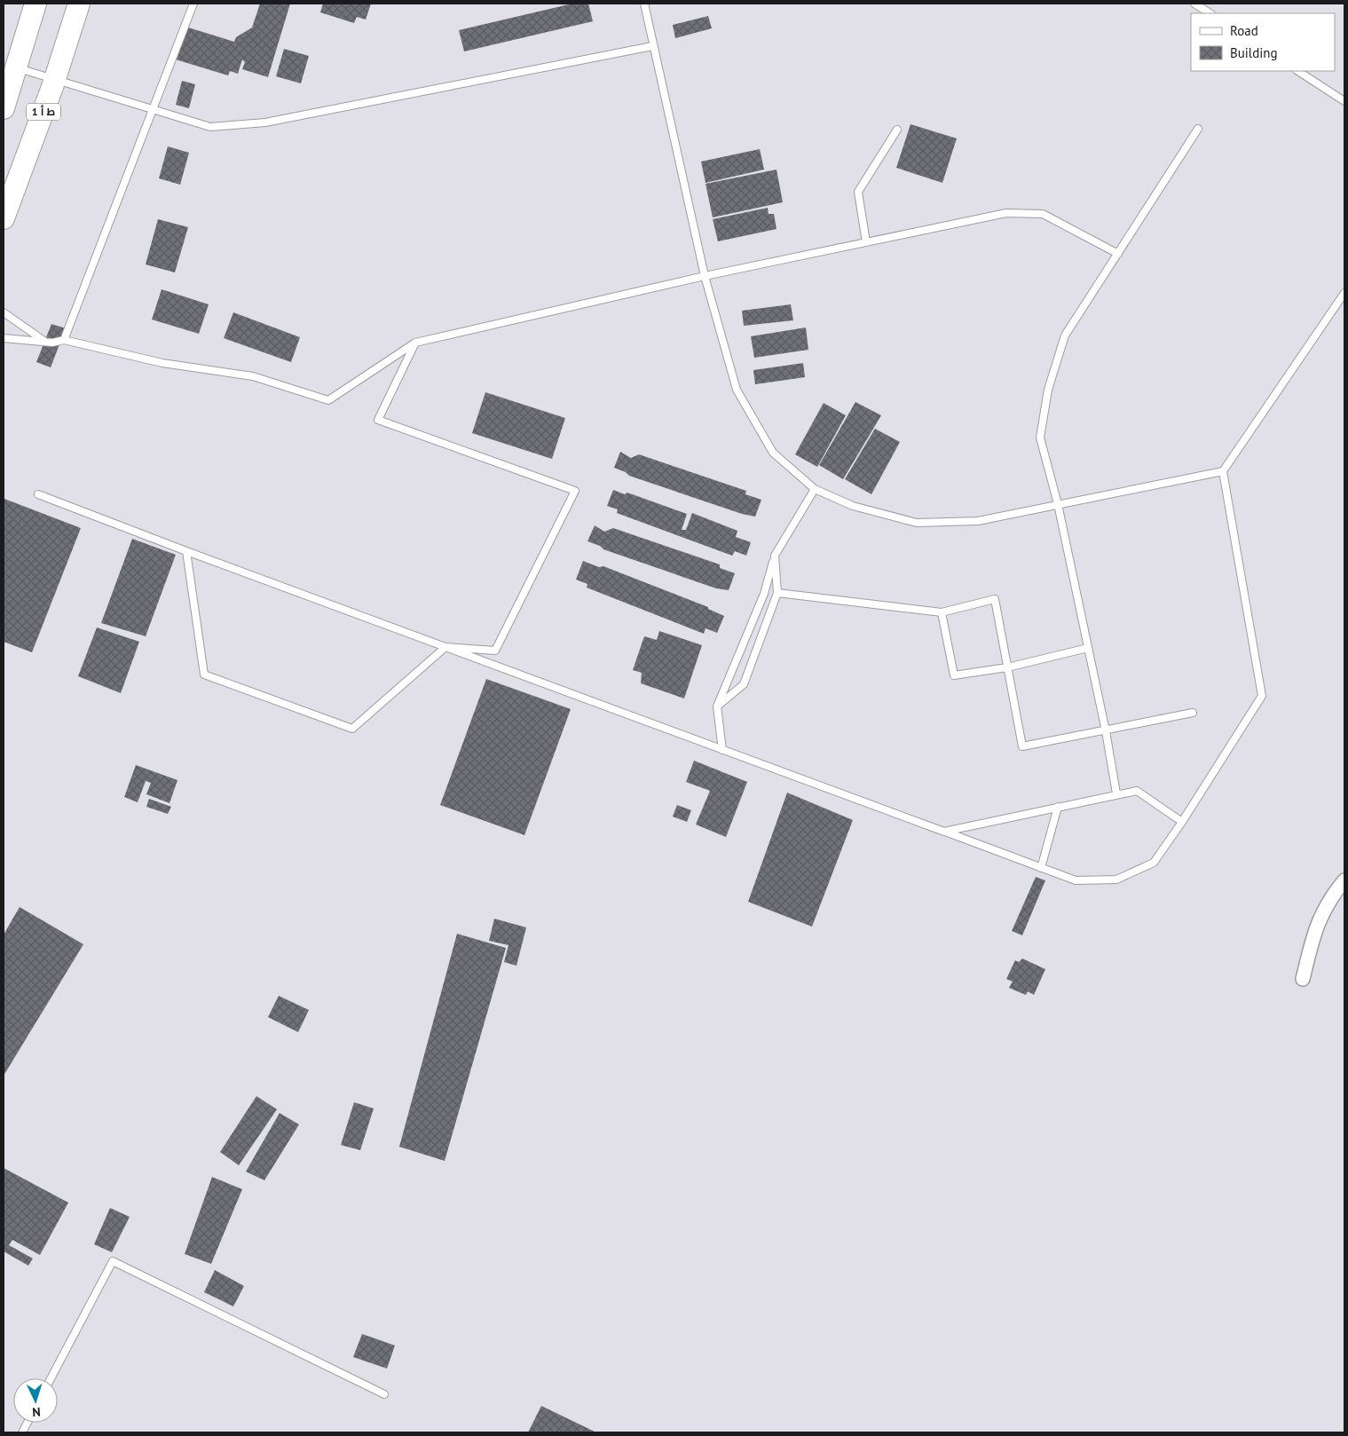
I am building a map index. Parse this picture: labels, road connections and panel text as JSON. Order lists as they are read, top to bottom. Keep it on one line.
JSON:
{"streets":{"highway":["ط أ 1"]},"legend":["Road","Building"],"north":"bottom"}
